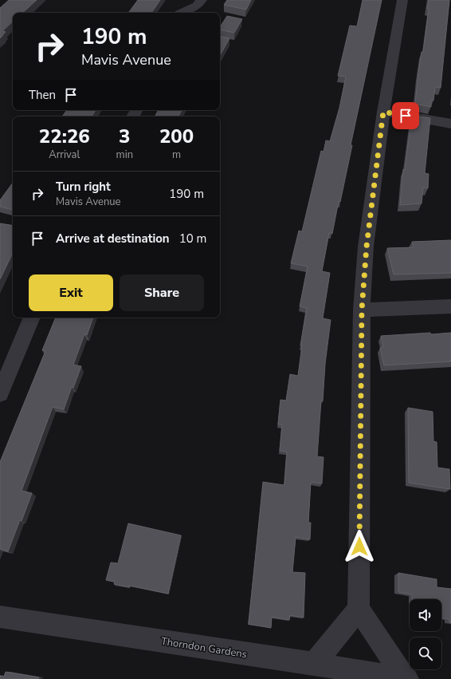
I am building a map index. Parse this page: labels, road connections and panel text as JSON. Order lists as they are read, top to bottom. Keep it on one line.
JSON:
{"streets":{"street":["Thorndon Gardens"]},"page":{"turn":["190 m","Mavis Avenue"],"then":"Then","eta":["22:26","Arrival","3","min","200","m"],"list":[{"name":"Turn right","note":"Mavis Avenue","value":"190 m"},{"name":"Arrive at destination","value":"10 m"}],"buttons":["Exit","Share"]}}
